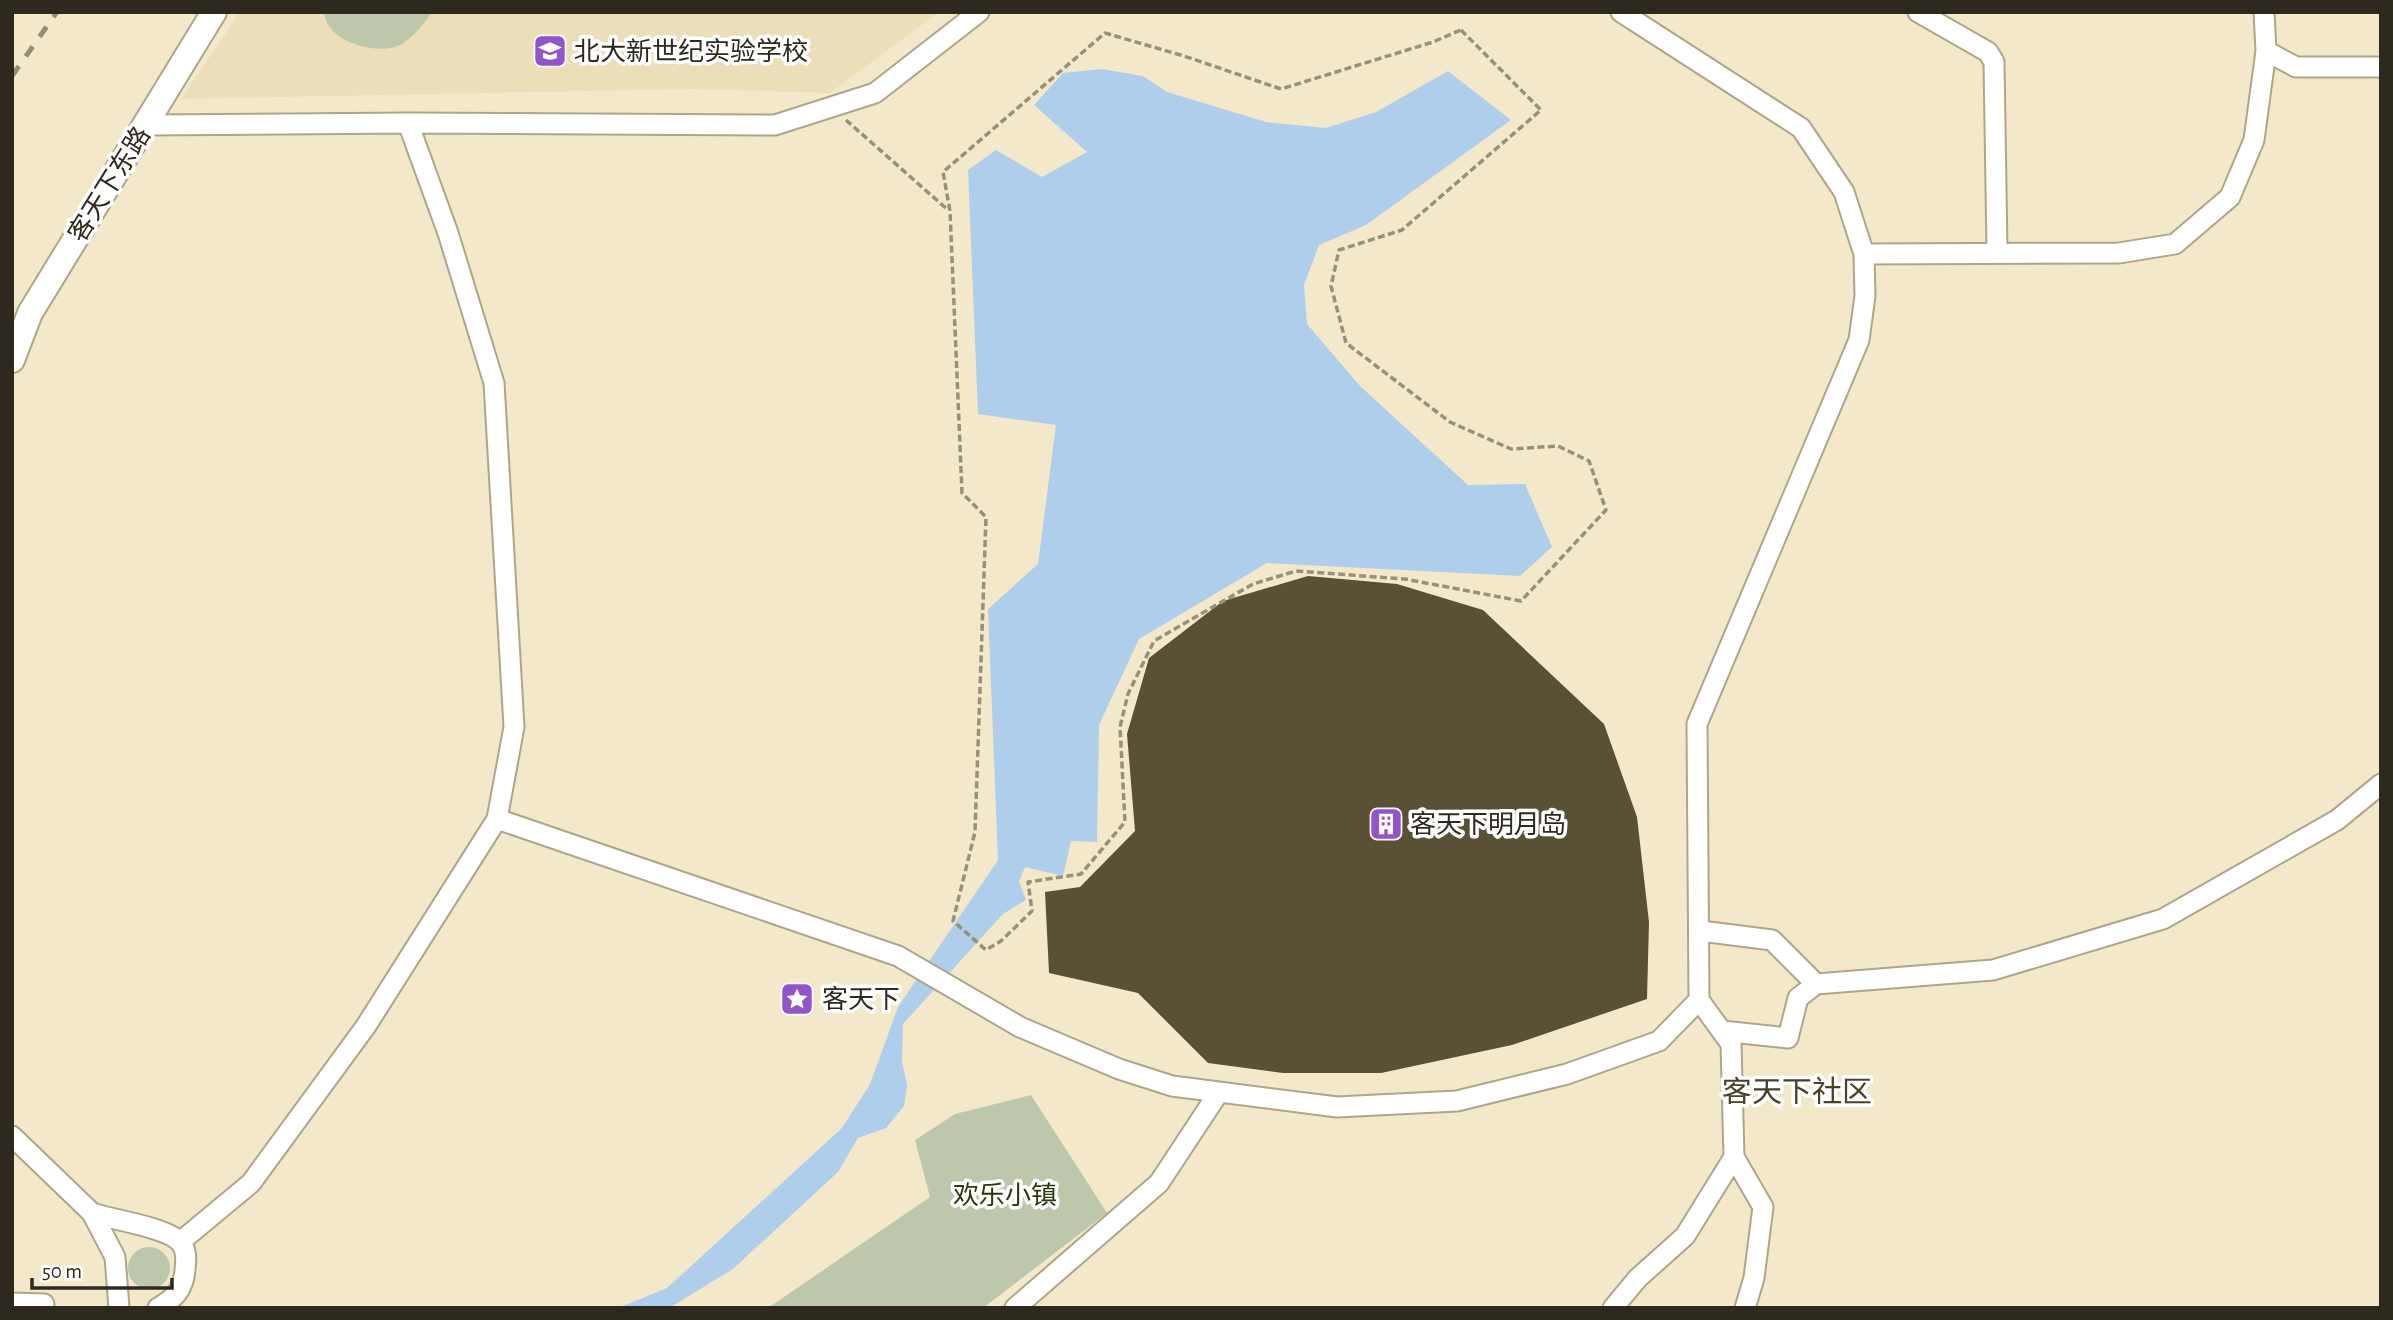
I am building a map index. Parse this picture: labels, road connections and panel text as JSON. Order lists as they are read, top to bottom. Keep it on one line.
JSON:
{"streets":{"street":["客天下东路"]},"districts":["客天下社区"],"parks":["欢乐小镇"],"places":{"school or university":["北大新世纪实验学校"],"building":["客天下明月岛"],"place":["客天下"]},"scale_bar":"50 m"}
